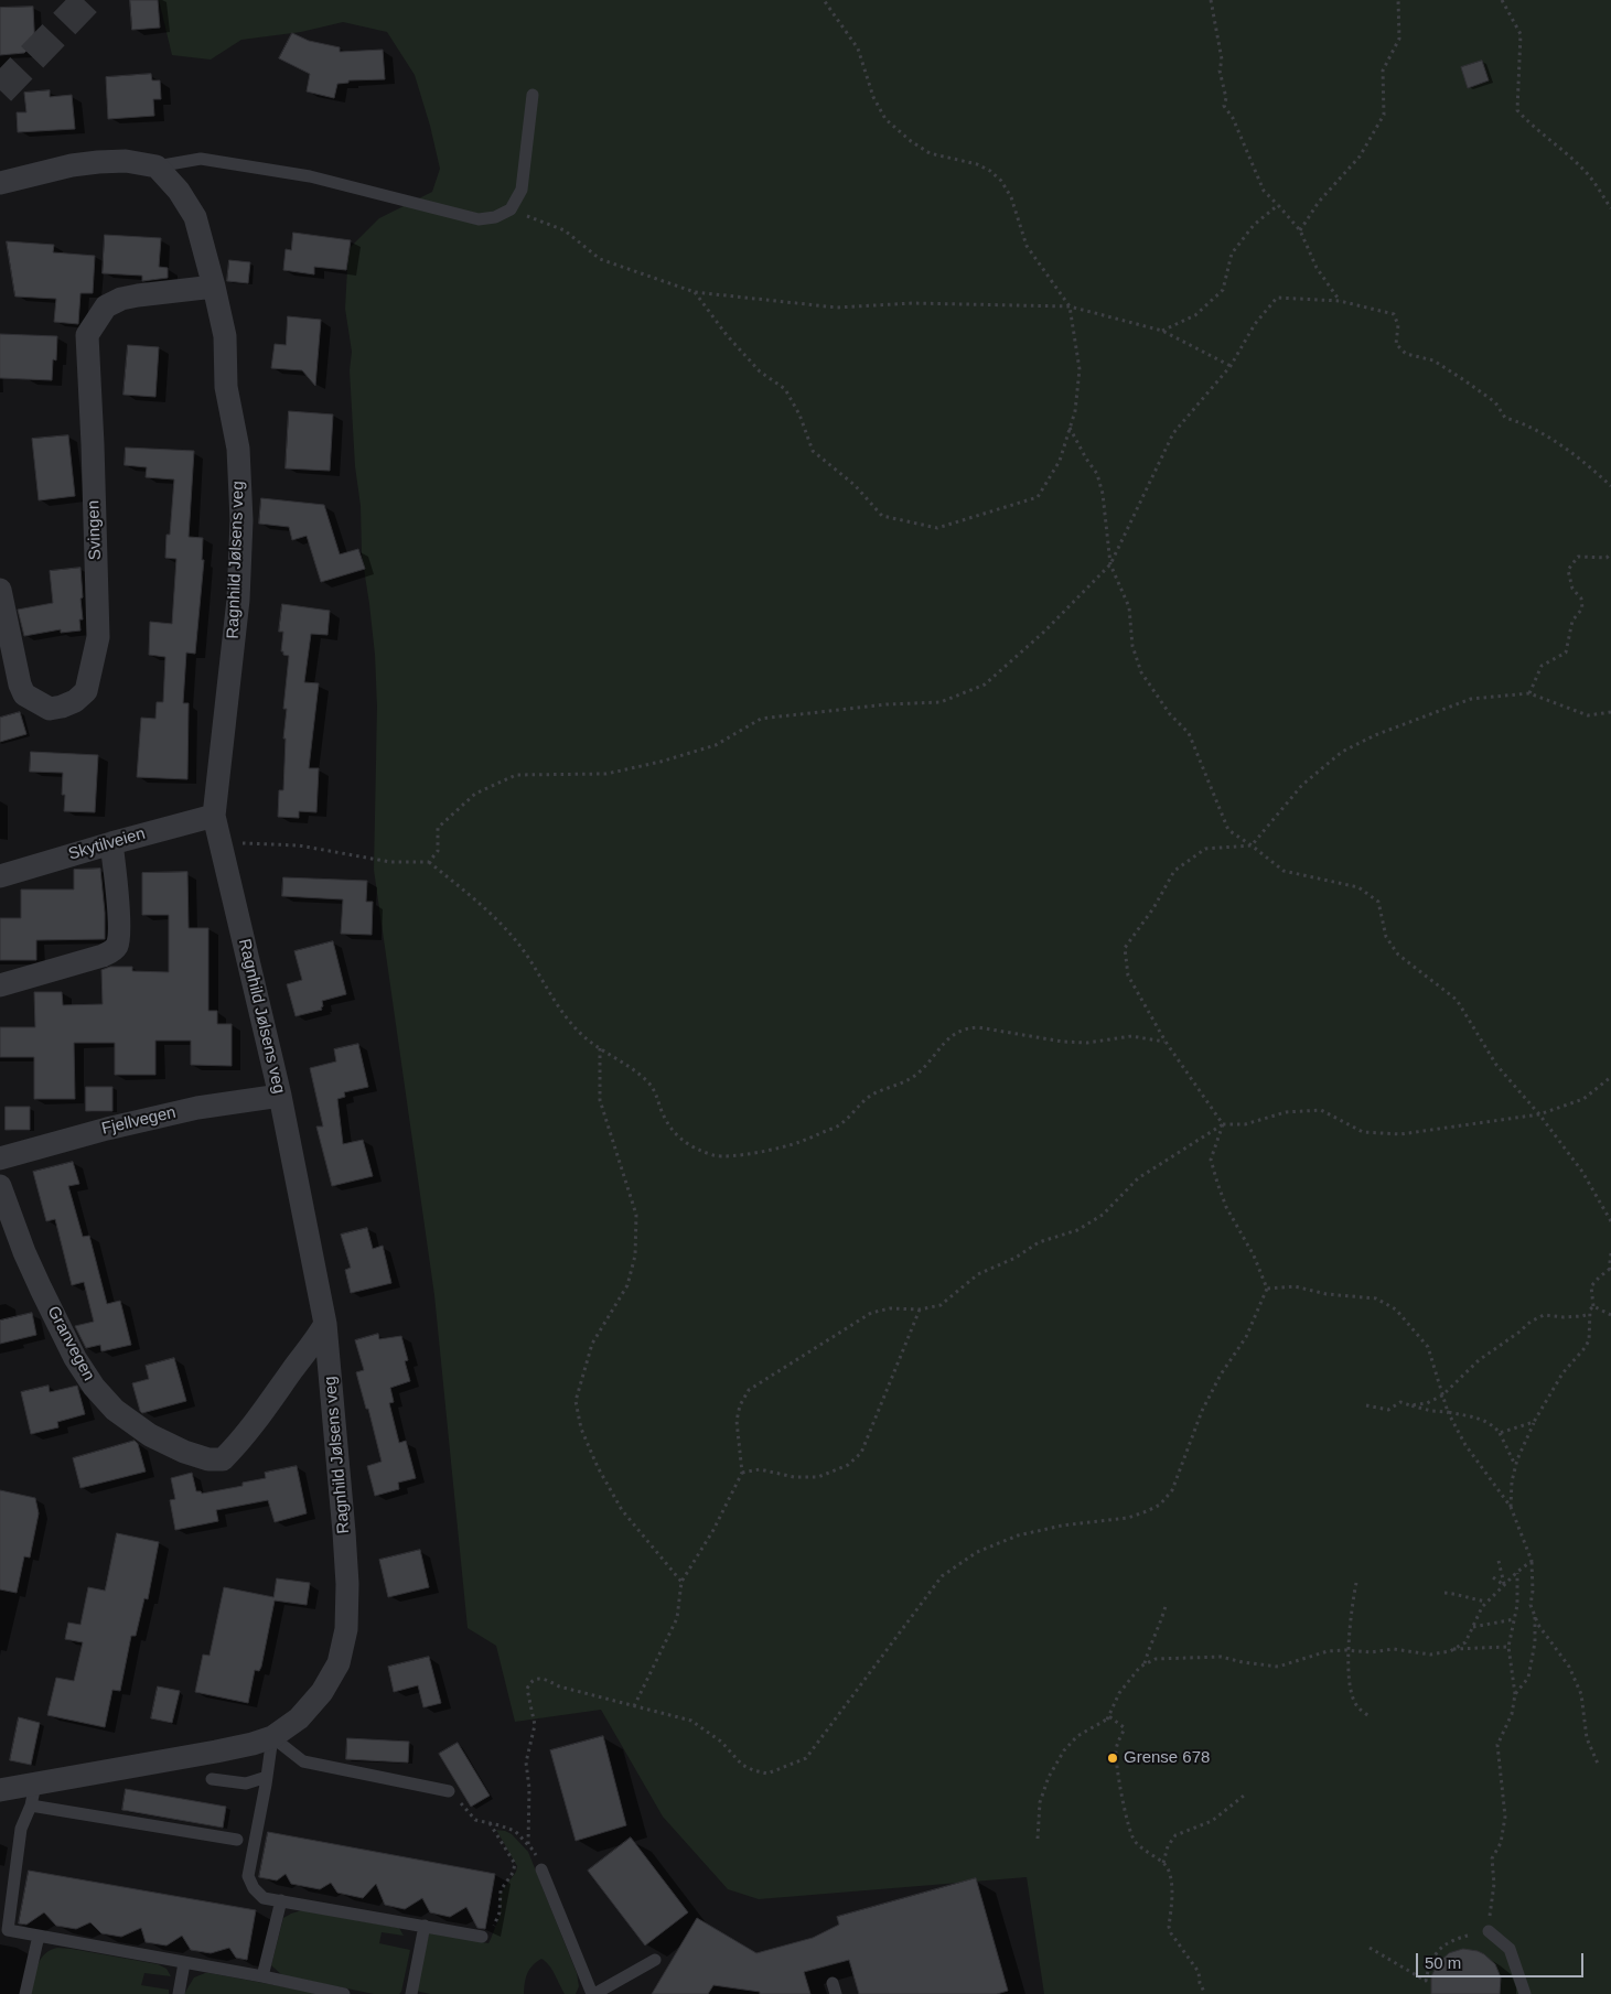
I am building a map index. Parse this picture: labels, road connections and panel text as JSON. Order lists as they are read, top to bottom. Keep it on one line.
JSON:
{"streets":{"street":["Svingen","Ragnhild Jølsens veg","Skytilveien","Fjellvegen","Granvegen"]},"crossings":[["Svingen","Ragnhild Jølsens veg"],["Ragnhild Jølsens veg","Skytilveien"],["Ragnhild Jølsens veg","Fjellvegen"],["Ragnhild Jølsens veg","Granvegen"]],"places":["Grense 678"],"scale_bar":"50 m"}
